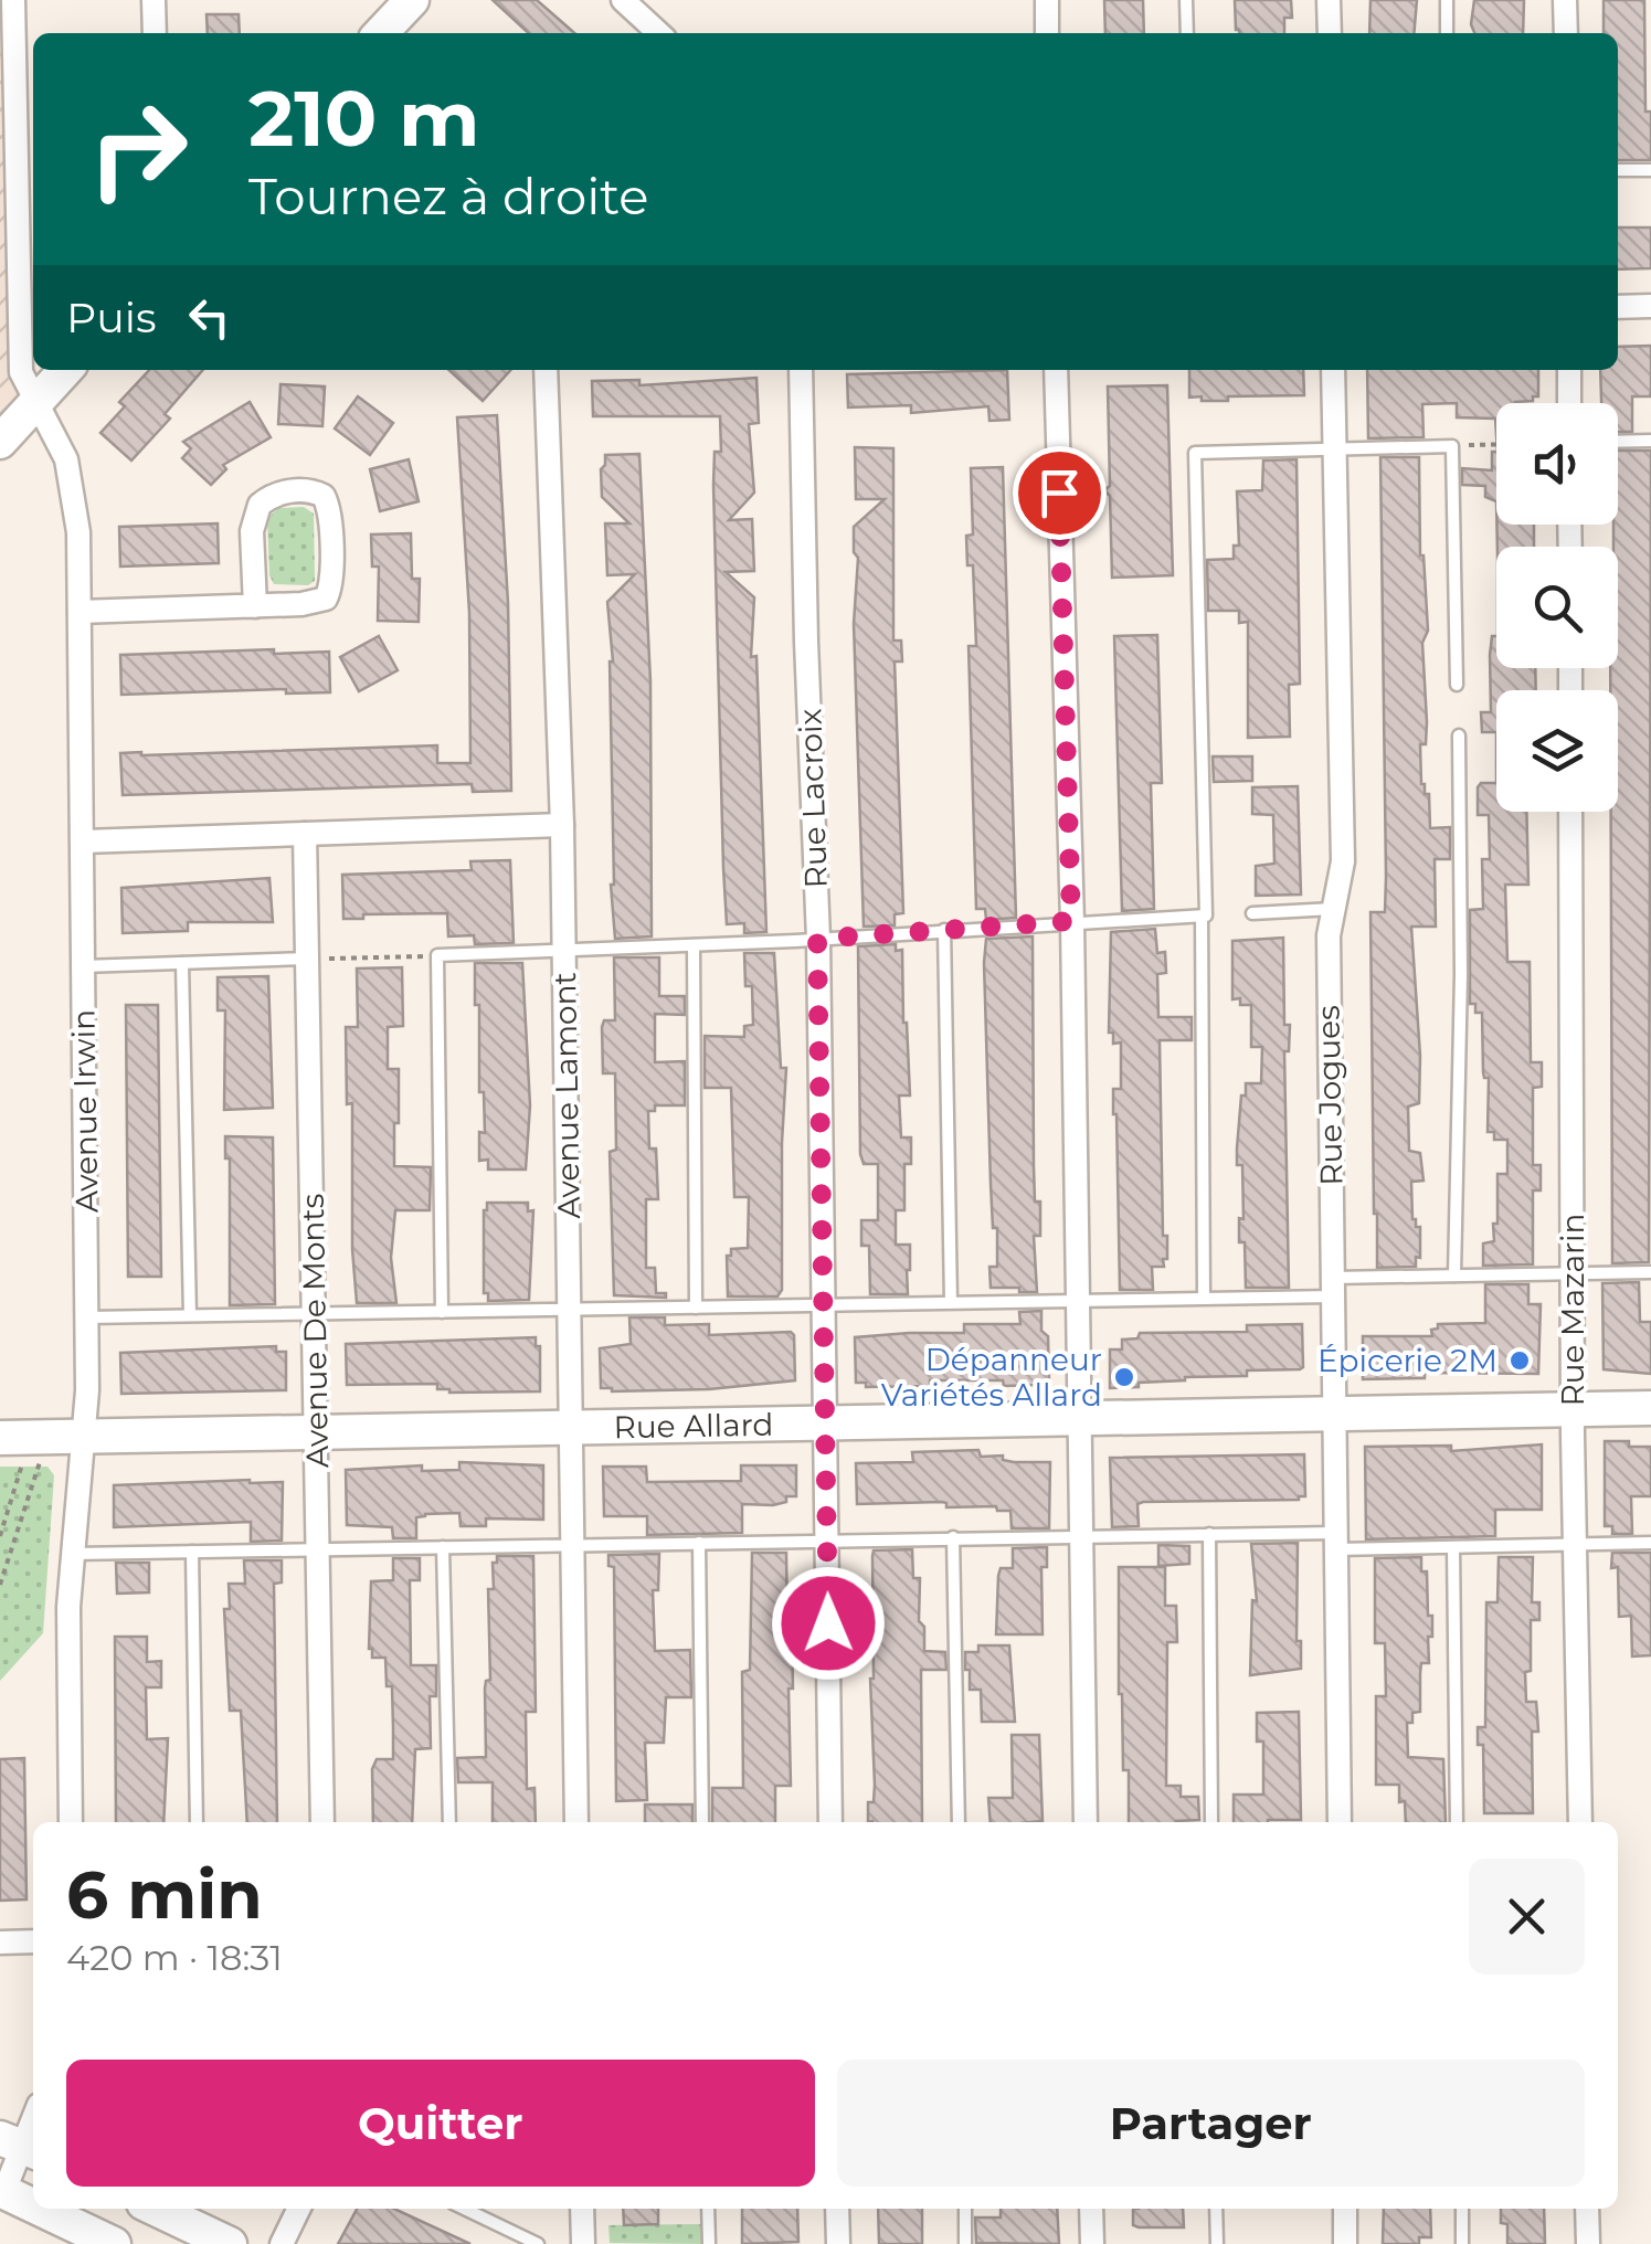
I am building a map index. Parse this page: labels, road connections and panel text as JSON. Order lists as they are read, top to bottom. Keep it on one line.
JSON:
{"streets":{"street":["Rue Lacroix","Avenue Lamont","Rue Jogues","Avenue Irwin","Rue Mazarin","Avenue De Monts","Rue Allard"]},"crossings":[["Rue Lacroix","Rue Allard"],["Avenue Lamont","Rue Allard"],["Rue Jogues","Rue Allard"],["Avenue Irwin","Rue Allard"],["Rue Mazarin","Rue Allard"],["Avenue De Monts","Rue Allard"]],"places":["Épicerie 2M","Dépanneur Variétés Allard"],"page":{"turn":["210 m","Tournez à droite"],"then":"Puis","heading":["6 min","420 m · 18:31"],"buttons":["Quitter","Partager"]}}
